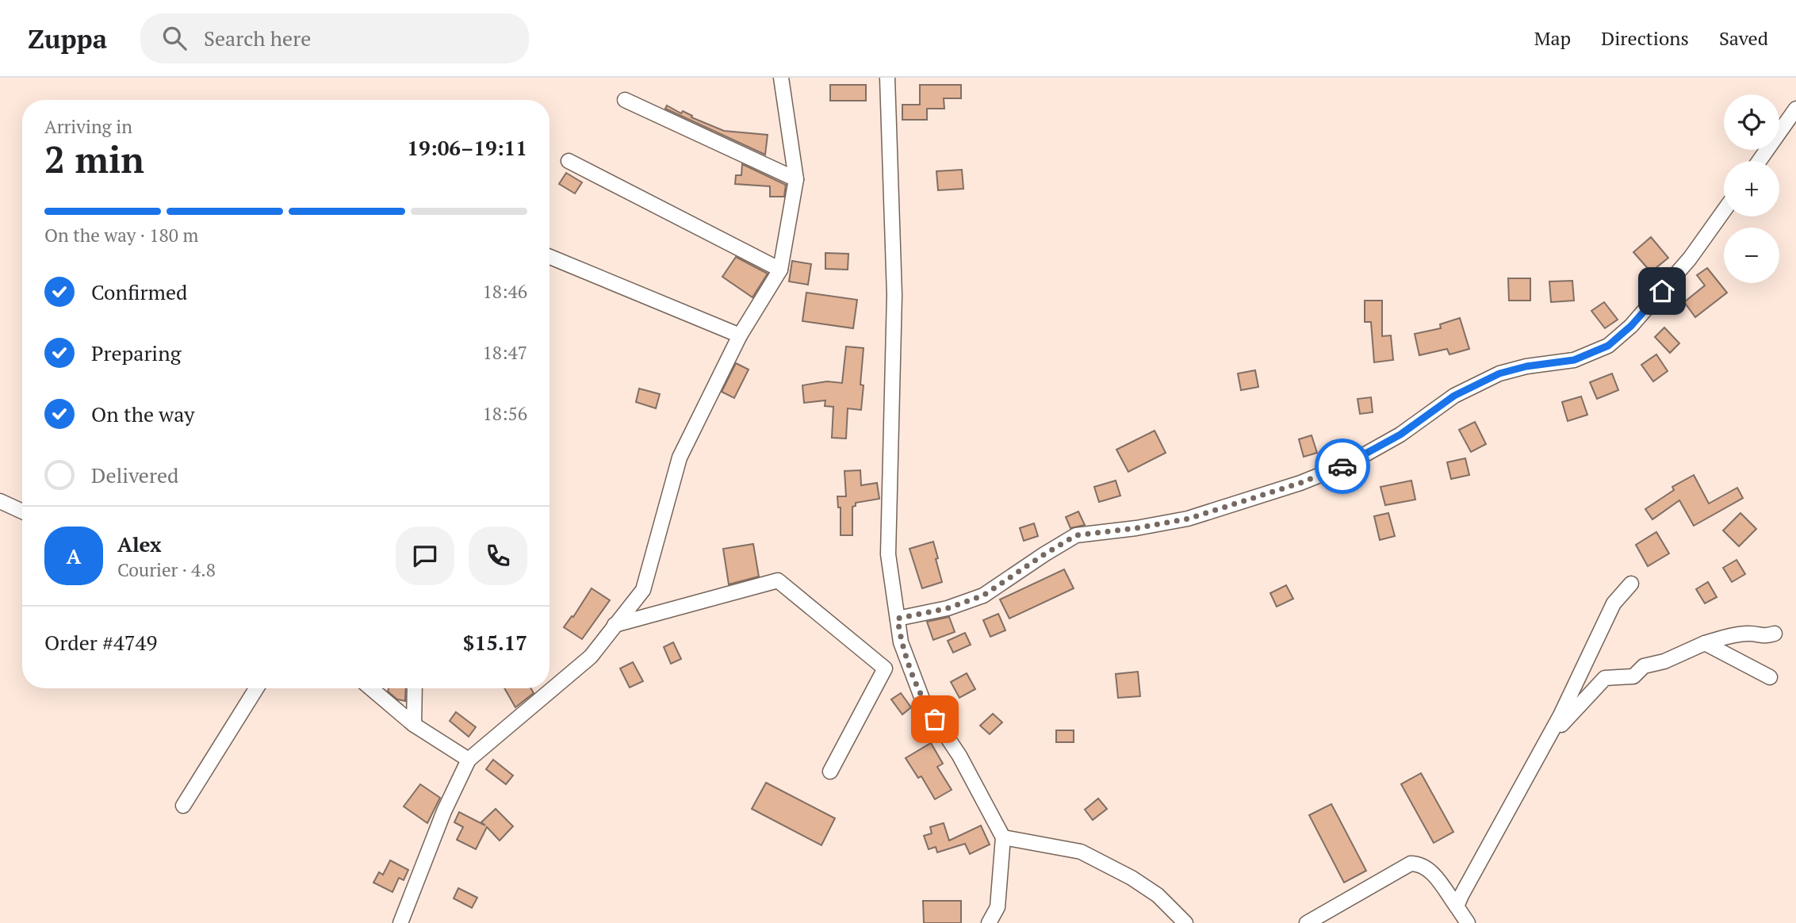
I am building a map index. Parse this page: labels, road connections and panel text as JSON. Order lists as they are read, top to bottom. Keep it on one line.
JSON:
{"page":{"header":"Zuppa","search":"Search here","nav":["Map","Directions","Saved"],"map_buttons":["+","−"],"heading":["2 min","Arriving in","19:06–19:11"],"panel":["Alex","Courier · 4.8","Order #4749","$15.17"],"bar":"On the way · 180 m","list":[["Confirmed","18:46"],["Preparing","18:47"],["On the way","18:56"],"Delivered"],"round":"A"}}
